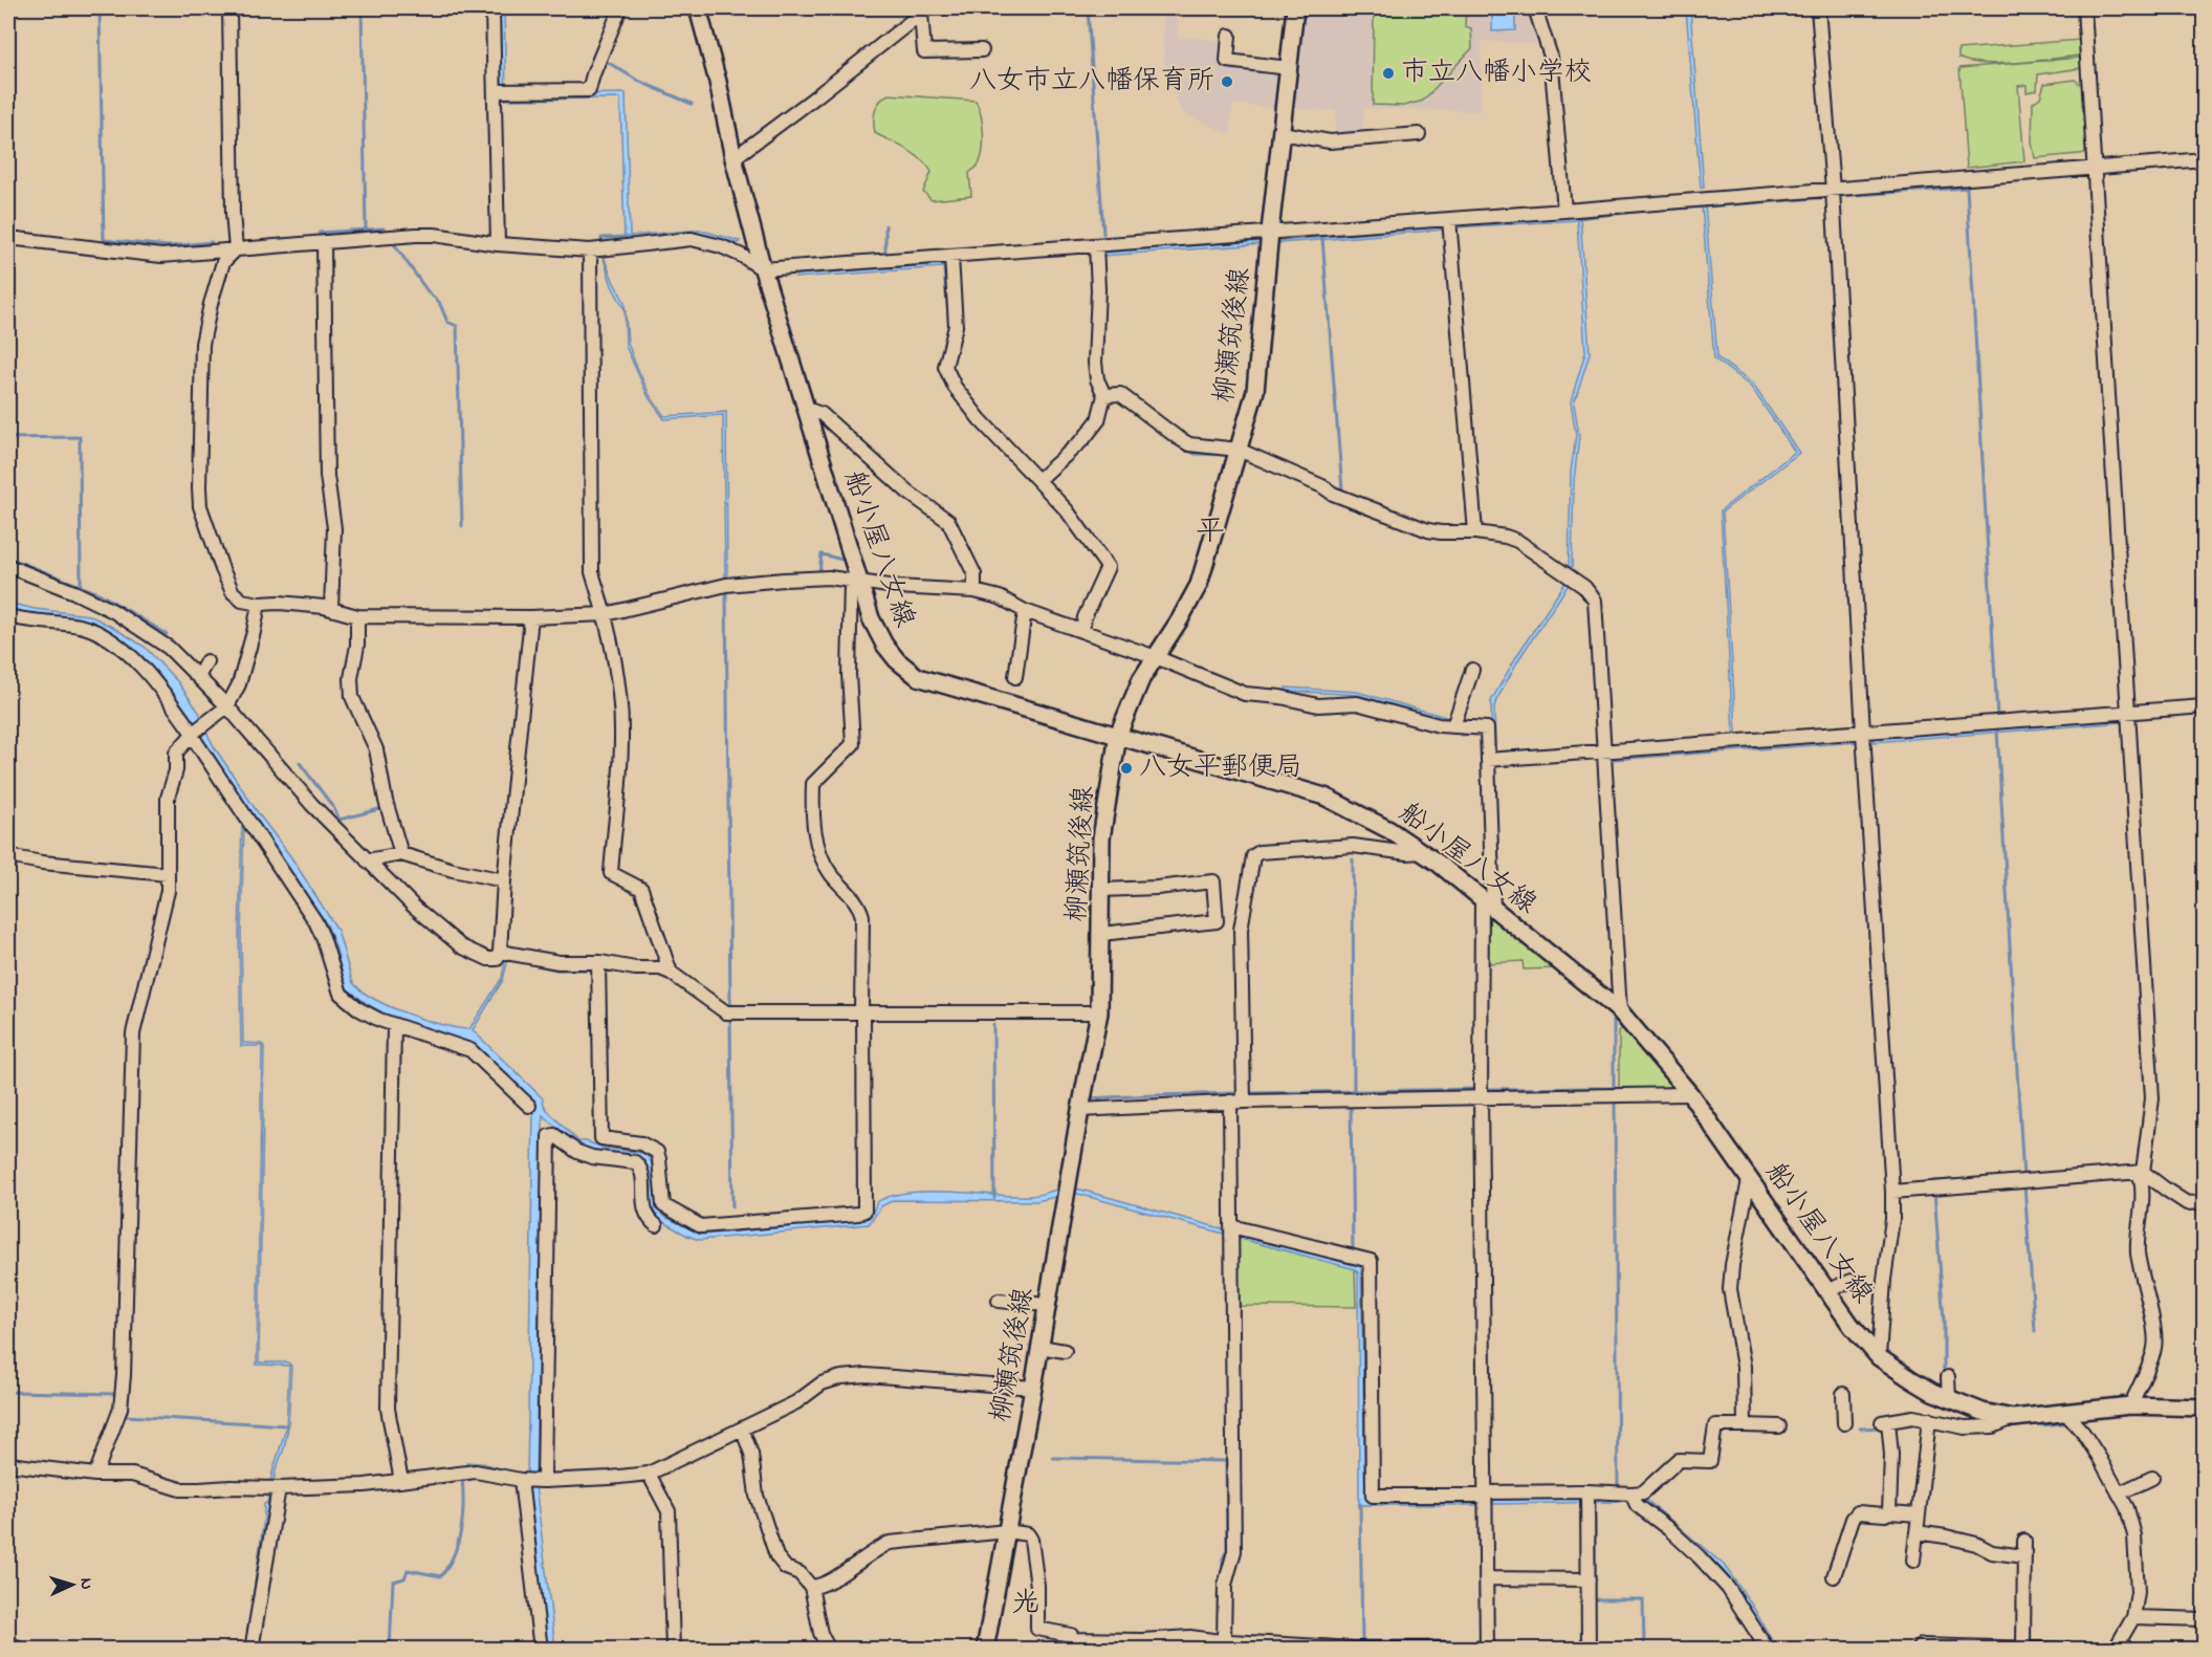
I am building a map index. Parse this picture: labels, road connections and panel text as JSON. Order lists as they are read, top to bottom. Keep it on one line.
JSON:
{"streets":{"main road":["柳瀬筑後線","船小屋八女線"]},"crossings":[["柳瀬筑後線","船小屋八女線"]],"districts":["平","光"],"places":["市立八幡小学校","八女市立八幡保育所","八女平郵便局"],"north":"right"}
